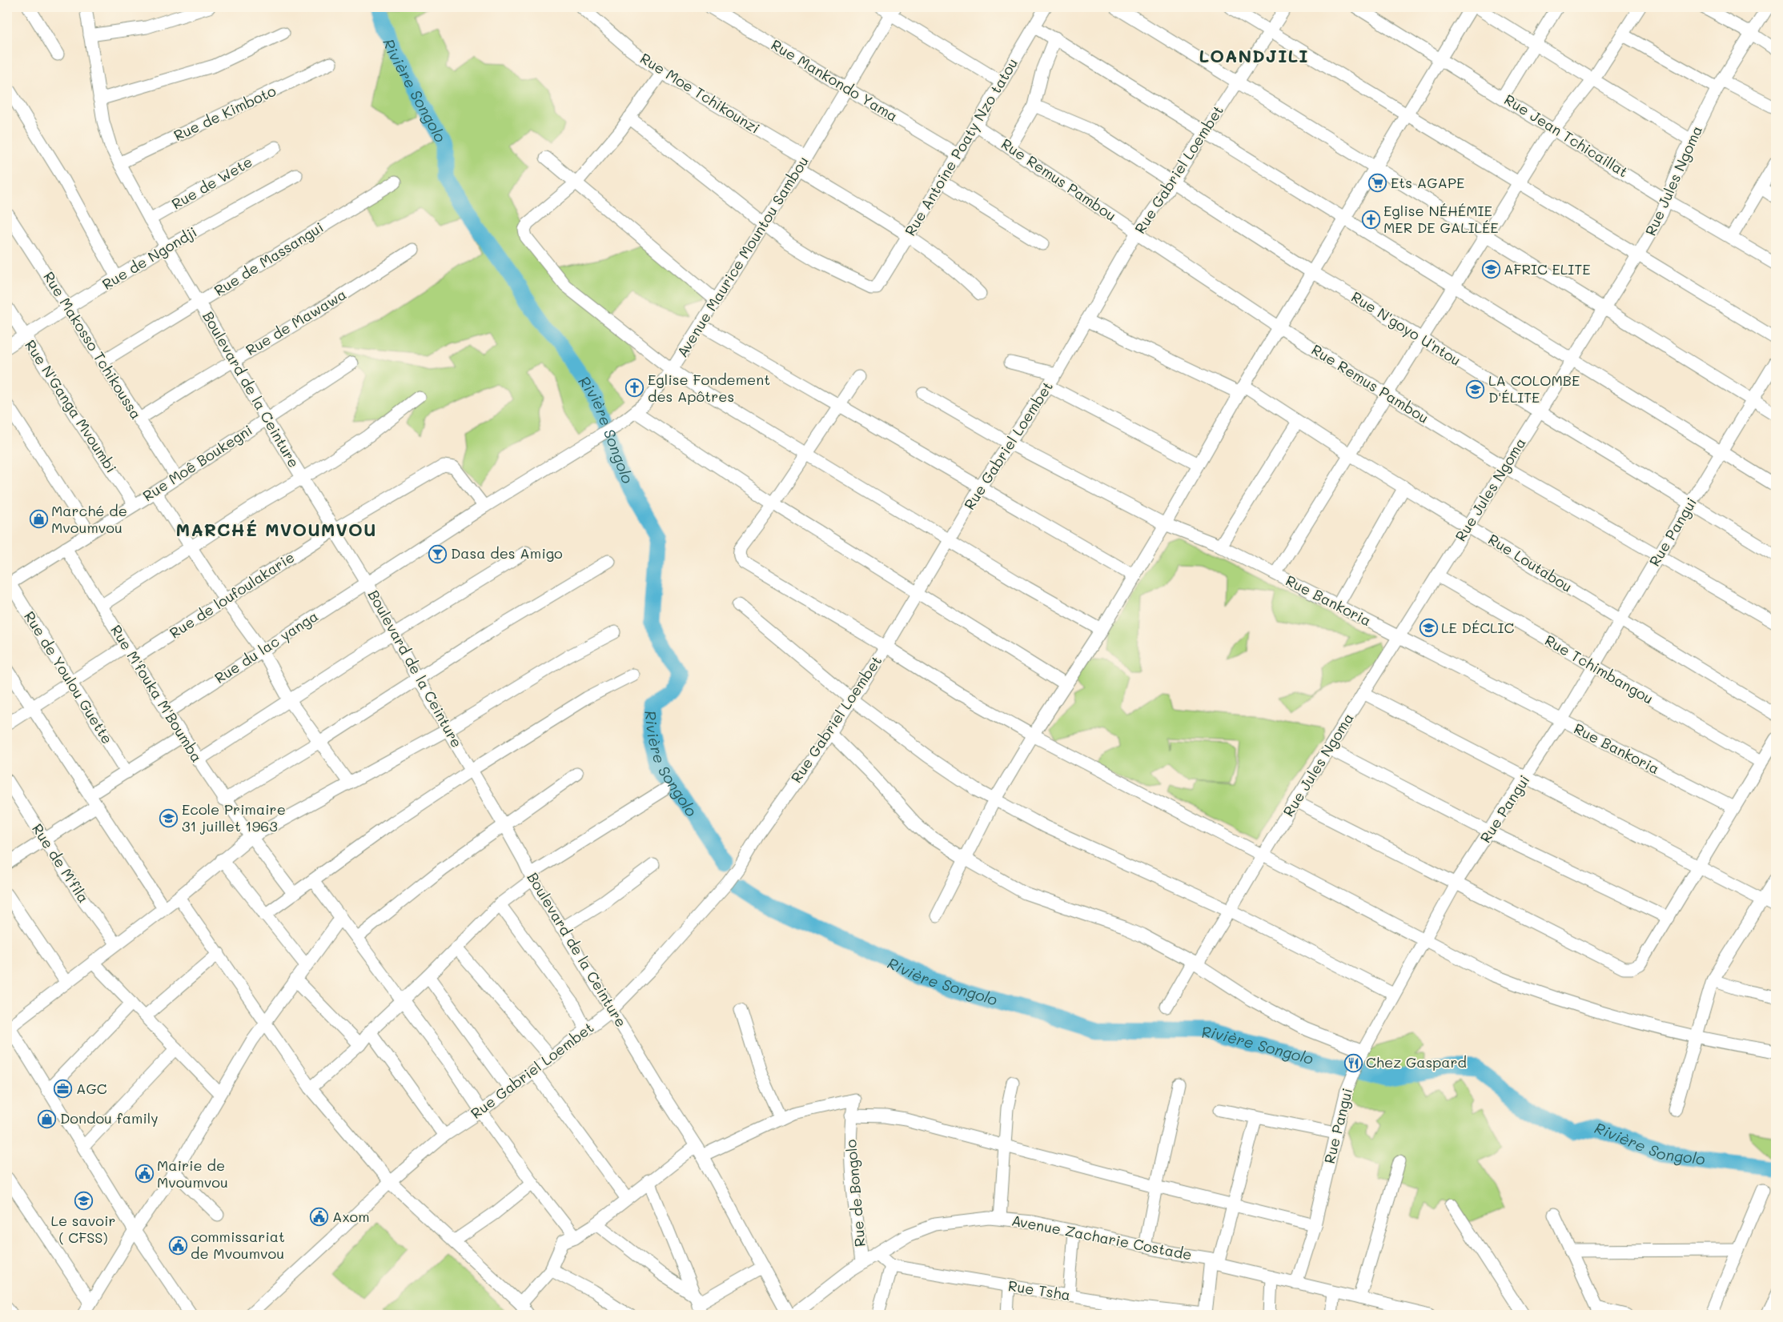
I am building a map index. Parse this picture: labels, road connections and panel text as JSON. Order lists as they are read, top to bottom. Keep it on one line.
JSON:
{"streets":{"street":["Rue Mankondo Yama","Rue Moe Tchikounzi","Rue de Kimboto","Rue Jean Tchicaillat","Rue Antoine Poaty Nzo tatou","Rue Gabriel Loembet","Rue Remus Pambou","Rue Jules Ngoma","Rue de Wete","Avenue Maurice Mountou Sambou","Rue de Ngondji","Rue de Massangui","Rue de Mawawa","Rue N'goyo U'ntou","Rue Makosso Tchikoussa","Boulevard de la Ceinture","Rue N'Ganga Mvoumbi","Rue Moê Boukegni","Rue Pangui","Rue Loutabou","Rue de loufoulakarie","Rue Bankoria","Rue du lac yanga","Rue Tchimbangou","Rue de Youlou Guette","Rue M'fouka M'Boumba","Rue de M'fila","Rue de Bongolo","Avenue Zacharie Costade","Rue Tsha"]},"crossings":[["Rue Mankondo Yama","Rue Antoine Poaty Nzo tatou"],["Rue Mankondo Yama","Avenue Maurice Mountou Sambou"],["Rue Moe Tchikounzi","Avenue Maurice Mountou Sambou"],["Rue de Kimboto","Boulevard de la Ceinture"],["Rue Jean Tchicaillat","Rue Jules Ngoma"],["Rue Antoine Poaty Nzo tatou","Rue Remus Pambou"],["Rue Antoine Poaty Nzo tatou","Avenue Maurice Mountou Sambou"],["Rue Gabriel Loembet","Rue Remus Pambou"],["Rue Gabriel Loembet","Rue N'goyo U'ntou"],["Rue Gabriel Loembet","Boulevard de la Ceinture"],["Rue Gabriel Loembet","Rue Loutabou"],["Rue Gabriel Loembet","Rue Bankoria"],["Rue Remus Pambou","Rue Jules Ngoma"],["Rue Remus Pambou","Rue Pangui"],["Rue Jules Ngoma","Rue N'goyo U'ntou"],["Rue Jules Ngoma","Rue Loutabou"],["Rue Jules Ngoma","Rue Bankoria"],["Rue Jules Ngoma","Rue Tchimbangou"],["Rue de Wete","Boulevard de la Ceinture"],["Avenue Maurice Mountou Sambou","Boulevard de la Ceinture"],["Avenue Maurice Mountou Sambou","Rue de loufoulakarie"],["Avenue Maurice Mountou Sambou","Rue du lac yanga"],["Rue de Ngondji","Rue Makosso Tchikoussa"],["Rue de Ngondji","Boulevard de la Ceinture"],["Rue de Ngondji","Rue N'Ganga Mvoumbi"],["Rue de Massangui","Rue Makosso Tchikoussa"],["Rue de Massangui","Boulevard de la Ceinture"],["Rue de Mawawa","Rue Makosso Tchikoussa"],["Rue de Mawawa","Boulevard de la Ceinture"],["Rue N'goyo U'ntou","Rue Pangui"],["Rue Makosso Tchikoussa","Rue Moê Boukegni"],["Boulevard de la Ceinture","Rue Moê Boukegni"],["Boulevard de la Ceinture","Rue de loufoulakarie"],["Boulevard de la Ceinture","Rue du lac yanga"],["Rue N'Ganga Mvoumbi","Rue Moê Boukegni"],["Rue Moê Boukegni","Rue de Youlou Guette"],["Rue Moê Boukegni","Rue M'fouka M'Boumba"],["Rue Pangui","Rue Loutabou"],["Rue Pangui","Rue Bankoria"],["Rue Pangui","Rue Tchimbangou"],["Rue Pangui","Avenue Zacharie Costade"],["Rue de loufoulakarie","Rue M'fouka M'Boumba"],["Rue du lac yanga","Rue M'fouka M'Boumba"],["Rue de Bongolo","Avenue Zacharie Costade"]],"districts":["LOANDJILI","MARCHÉ MVOUMVOU"],"water":["Rivière Songolo"],"places":{"supermarket":["Ets AGAPE"],"church":["Eglise NÉHÉMIE MER DE GALILÉE","Eglise Fondement des Apôtres"],"school or university":["AFRIC ELITE","LA COLOMBE D'ÉLITE","LE DÉCLIC","Ecole Primaire 31 juillet 1963","Le savoir ( CFSS)"],"shop":["Marché de Mvoumvou","Dondou family"],"bar":["Dasa des Amigo"],"restaurant":["Chez Gaspard"],"office":["AGC"],"public building":["Mairie de Mvoumvou","Axom","commissariat de Mvoumvou"]}}
